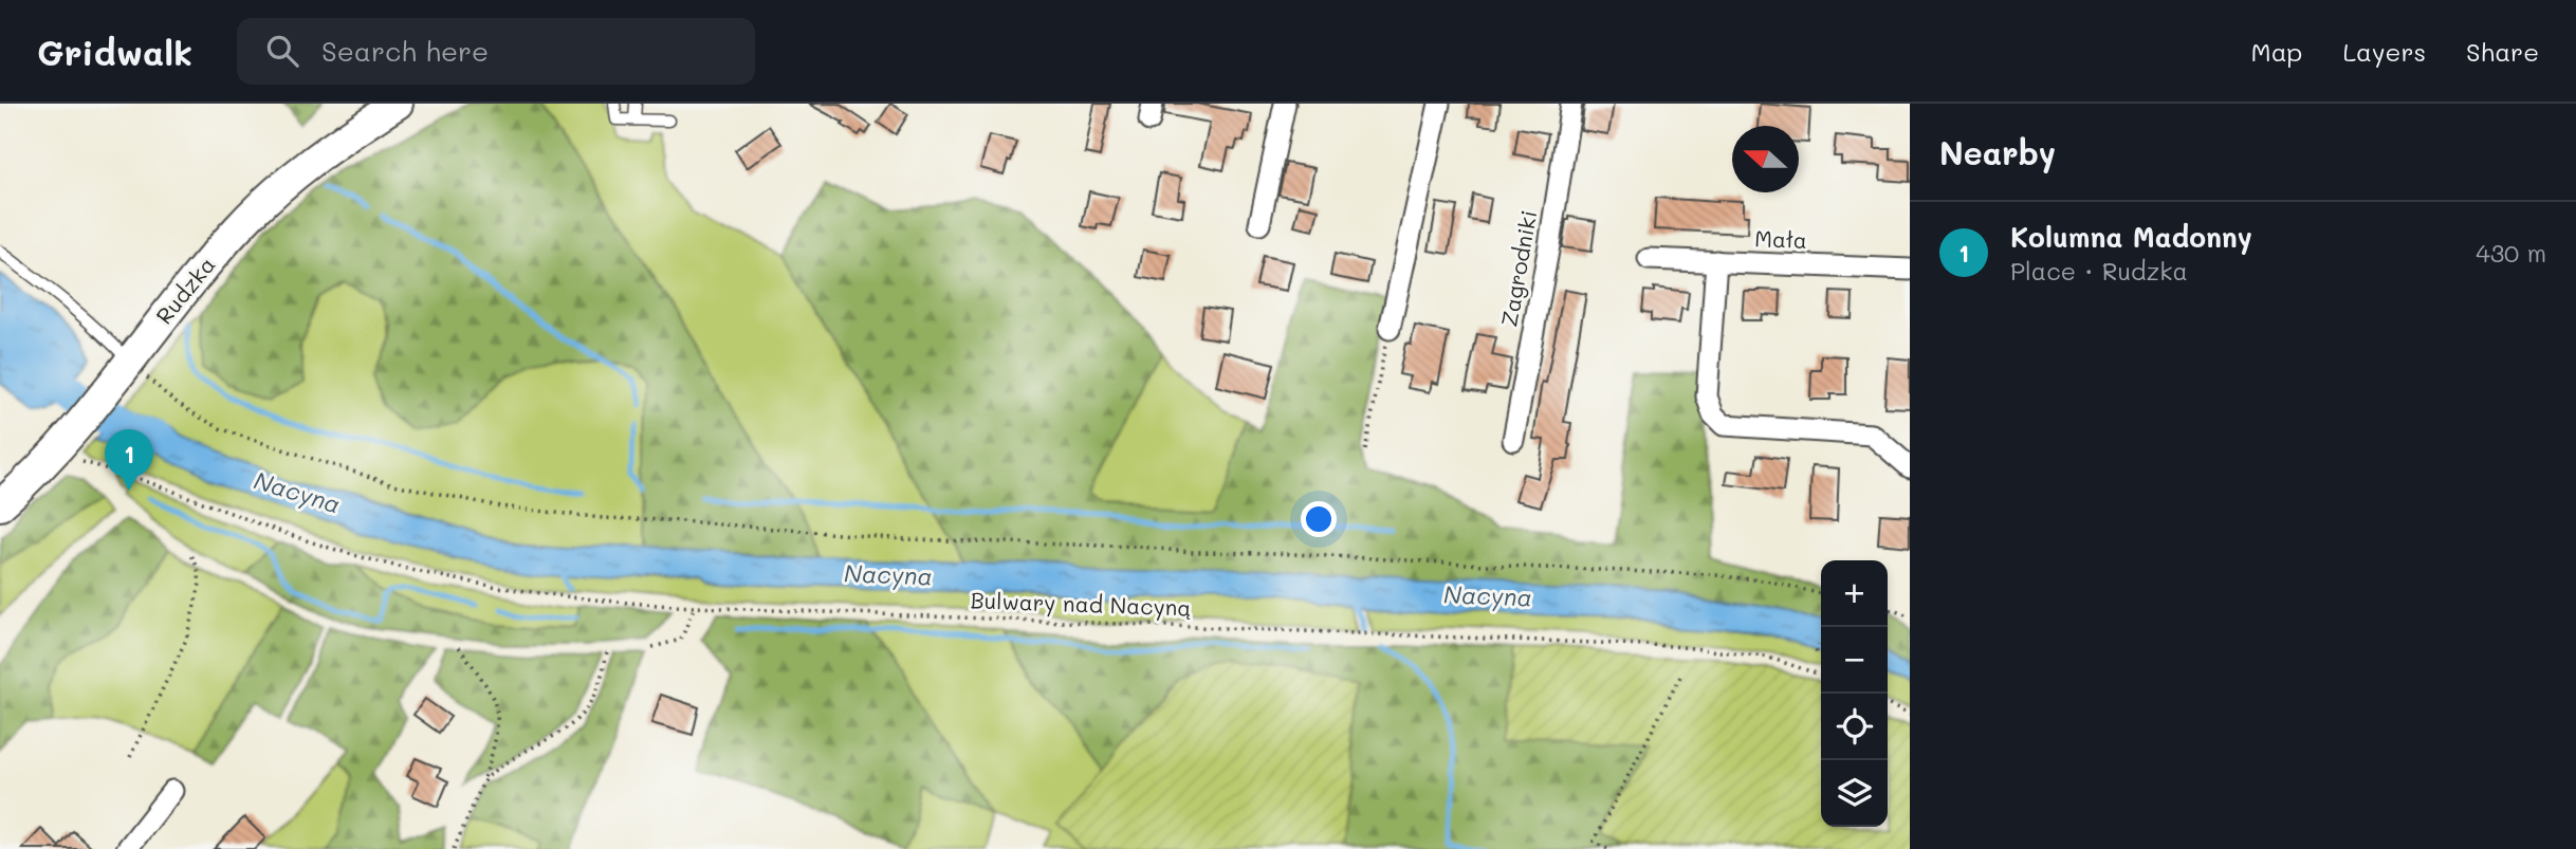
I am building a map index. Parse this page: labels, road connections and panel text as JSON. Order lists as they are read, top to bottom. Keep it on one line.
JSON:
{"streets":{"main road":["Rudzka"],"street":["Mała","Zagrodniki"],"path":["Bulwary nad Nacyną"]},"water":["Nacyna"],"north":"left","page":{"header":"Gridwalk","search":"Search here","nav":["Map","Layers","Share"],"heading":"Nearby","list":[{"mark":"1","name":"Kolumna Madonny","note":"Place · Rudzka","value":"430 m"}],"pins":"1","map_buttons":["+","−"]}}
